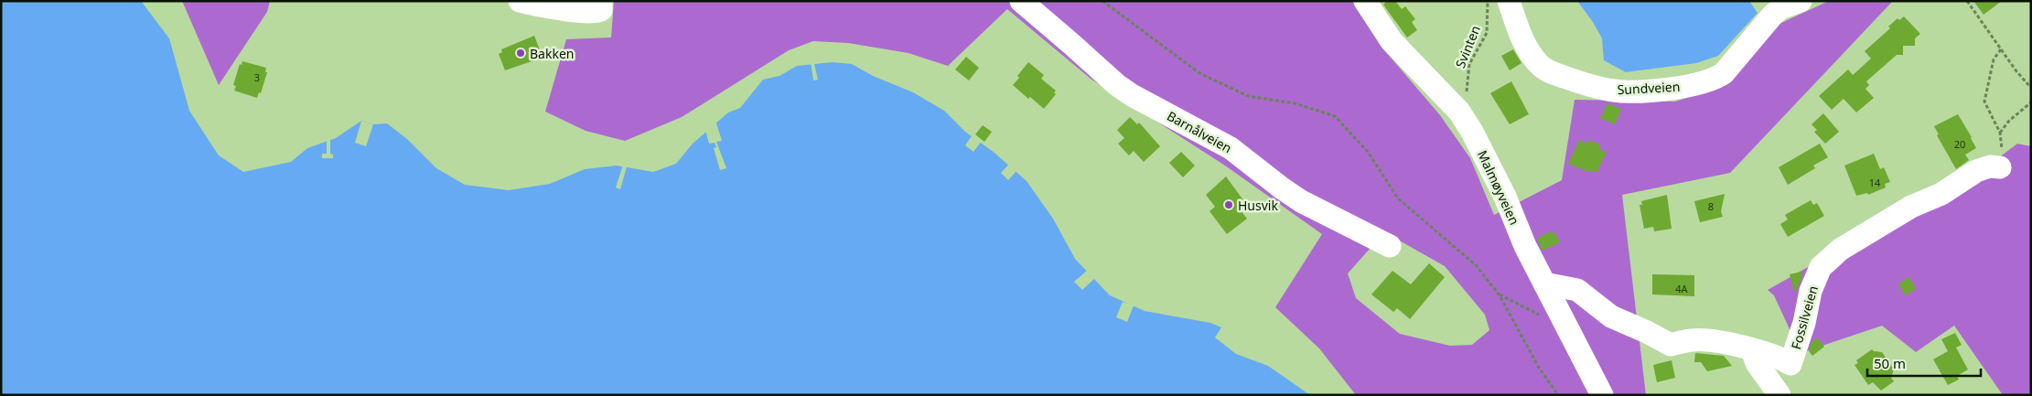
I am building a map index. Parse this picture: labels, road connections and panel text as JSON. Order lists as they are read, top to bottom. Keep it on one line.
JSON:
{"streets":{"street":["Sundveien","Barnålveien","Malmøyveien","Fossilveien"],"path":["Svinten"]},"crossings":[["Malmøyveien","Fossilveien"]],"places":["Bakken","Husvik"],"house_numbers":["3","20","14","8","4A"],"scale_bar":"50 m"}
